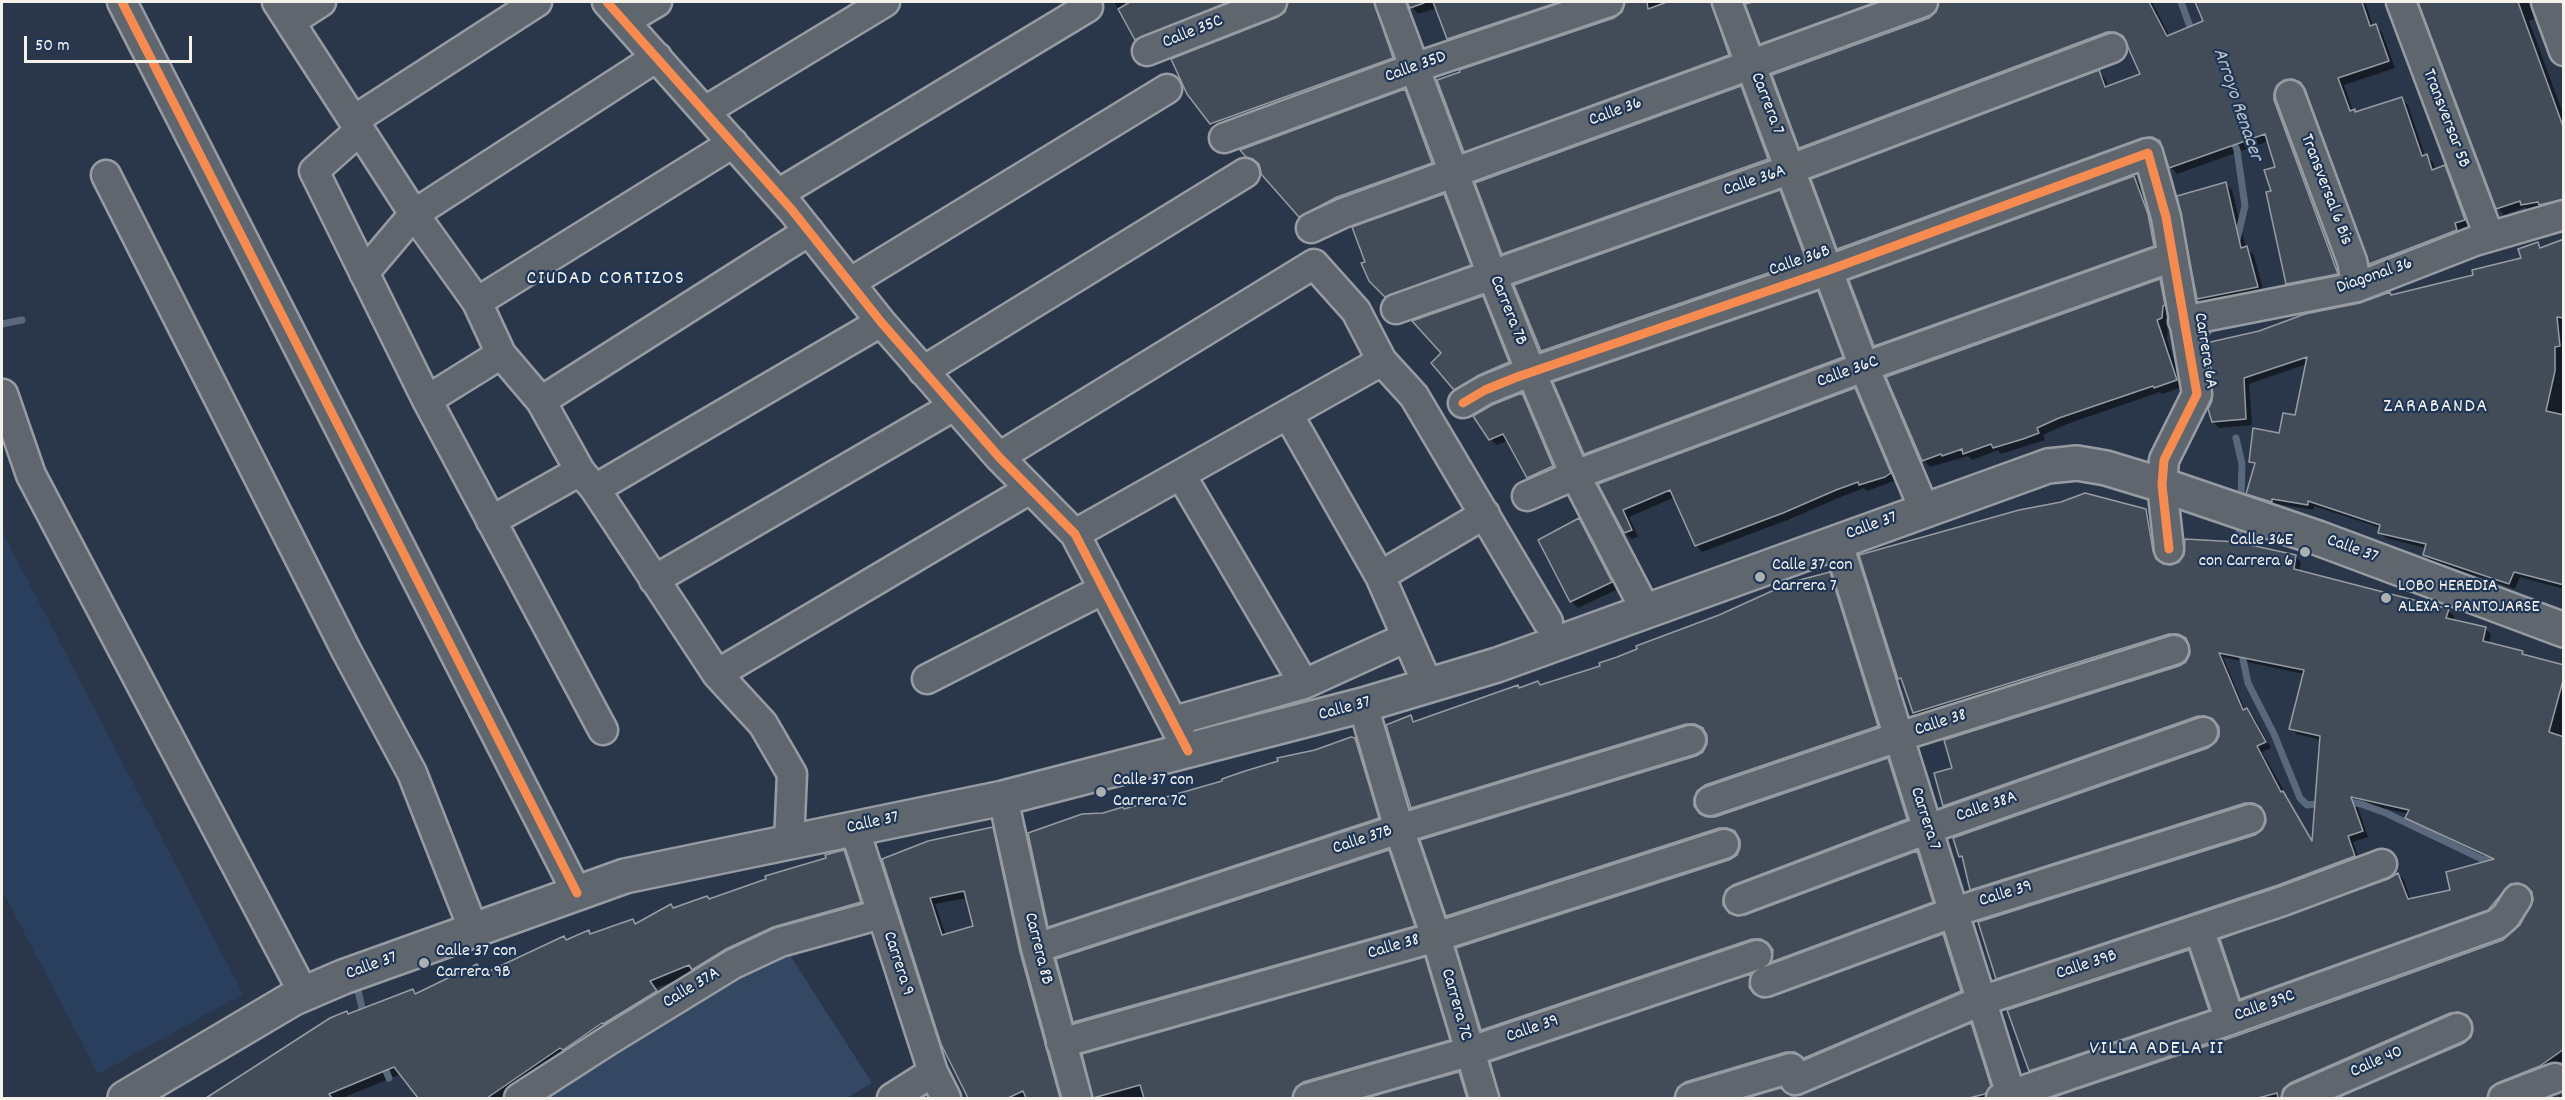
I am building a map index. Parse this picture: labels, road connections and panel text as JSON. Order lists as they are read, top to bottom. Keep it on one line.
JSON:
{"streets":{"main road":["Calle 37"],"street":["Calle 35C","Calle 35D","Carrera 7","Calle 36","Transversar 5B","Calle 36A","Transversal 6 Bis","Calle 36B","Diagonal 36","Carrera 7B","Carrera 6A","Calle 36C","Calle 38","Calle 38A","Calle 37B","Calle 39","Carrera 8B","Carrera 9","Calle 39B","Calle 37A","Carrera 7C","Calle 39C","Calle 40"]},"crossings":[["Calle 35D","Carrera 7B"],["Carrera 7","Calle 36"],["Carrera 7","Calle 36A"],["Carrera 7","Calle 36B"],["Carrera 7","Calle 36C"],["Carrera 7","Calle 37"],["Carrera 7","Calle 38"],["Carrera 7","Calle 38A"],["Carrera 7","Calle 39"],["Carrera 7","Calle 39B"],["Carrera 7","Calle 39C"],["Calle 36","Carrera 7B"],["Transversar 5B","Diagonal 36"],["Calle 36A","Carrera 7B"],["Transversal 6 Bis","Diagonal 36"],["Calle 36B","Carrera 7B"],["Calle 36B","Carrera 6A"],["Diagonal 36","Carrera 6A"],["Carrera 7B","Calle 36C"],["Carrera 7B","Calle 37"],["Carrera 6A","Calle 36C"],["Carrera 6A","Calle 37"],["Calle 37","Carrera 8B"],["Calle 37","Carrera 9"],["Calle 37","Carrera 7C"],["Calle 38","Carrera 8B"],["Calle 38","Carrera 7C"],["Calle 37B","Carrera 8B"],["Calle 37B","Carrera 7C"],["Calle 39","Carrera 7C"],["Carrera 9","Calle 37A"]],"districts":["CIUDAD CORTIZOS","ZARABANDA","VILLA ADELA II"],"water":["Arroyo Renacer"],"places":["Calle 36E con Carrera 6","Calle 37 con Carrera 7","LOBO HEREDIA ALEXA - PANTOJARSE","Calle 37 con Carrera 7C","Calle 37 con Carrera 9B"],"scale_bar":"50 m"}
